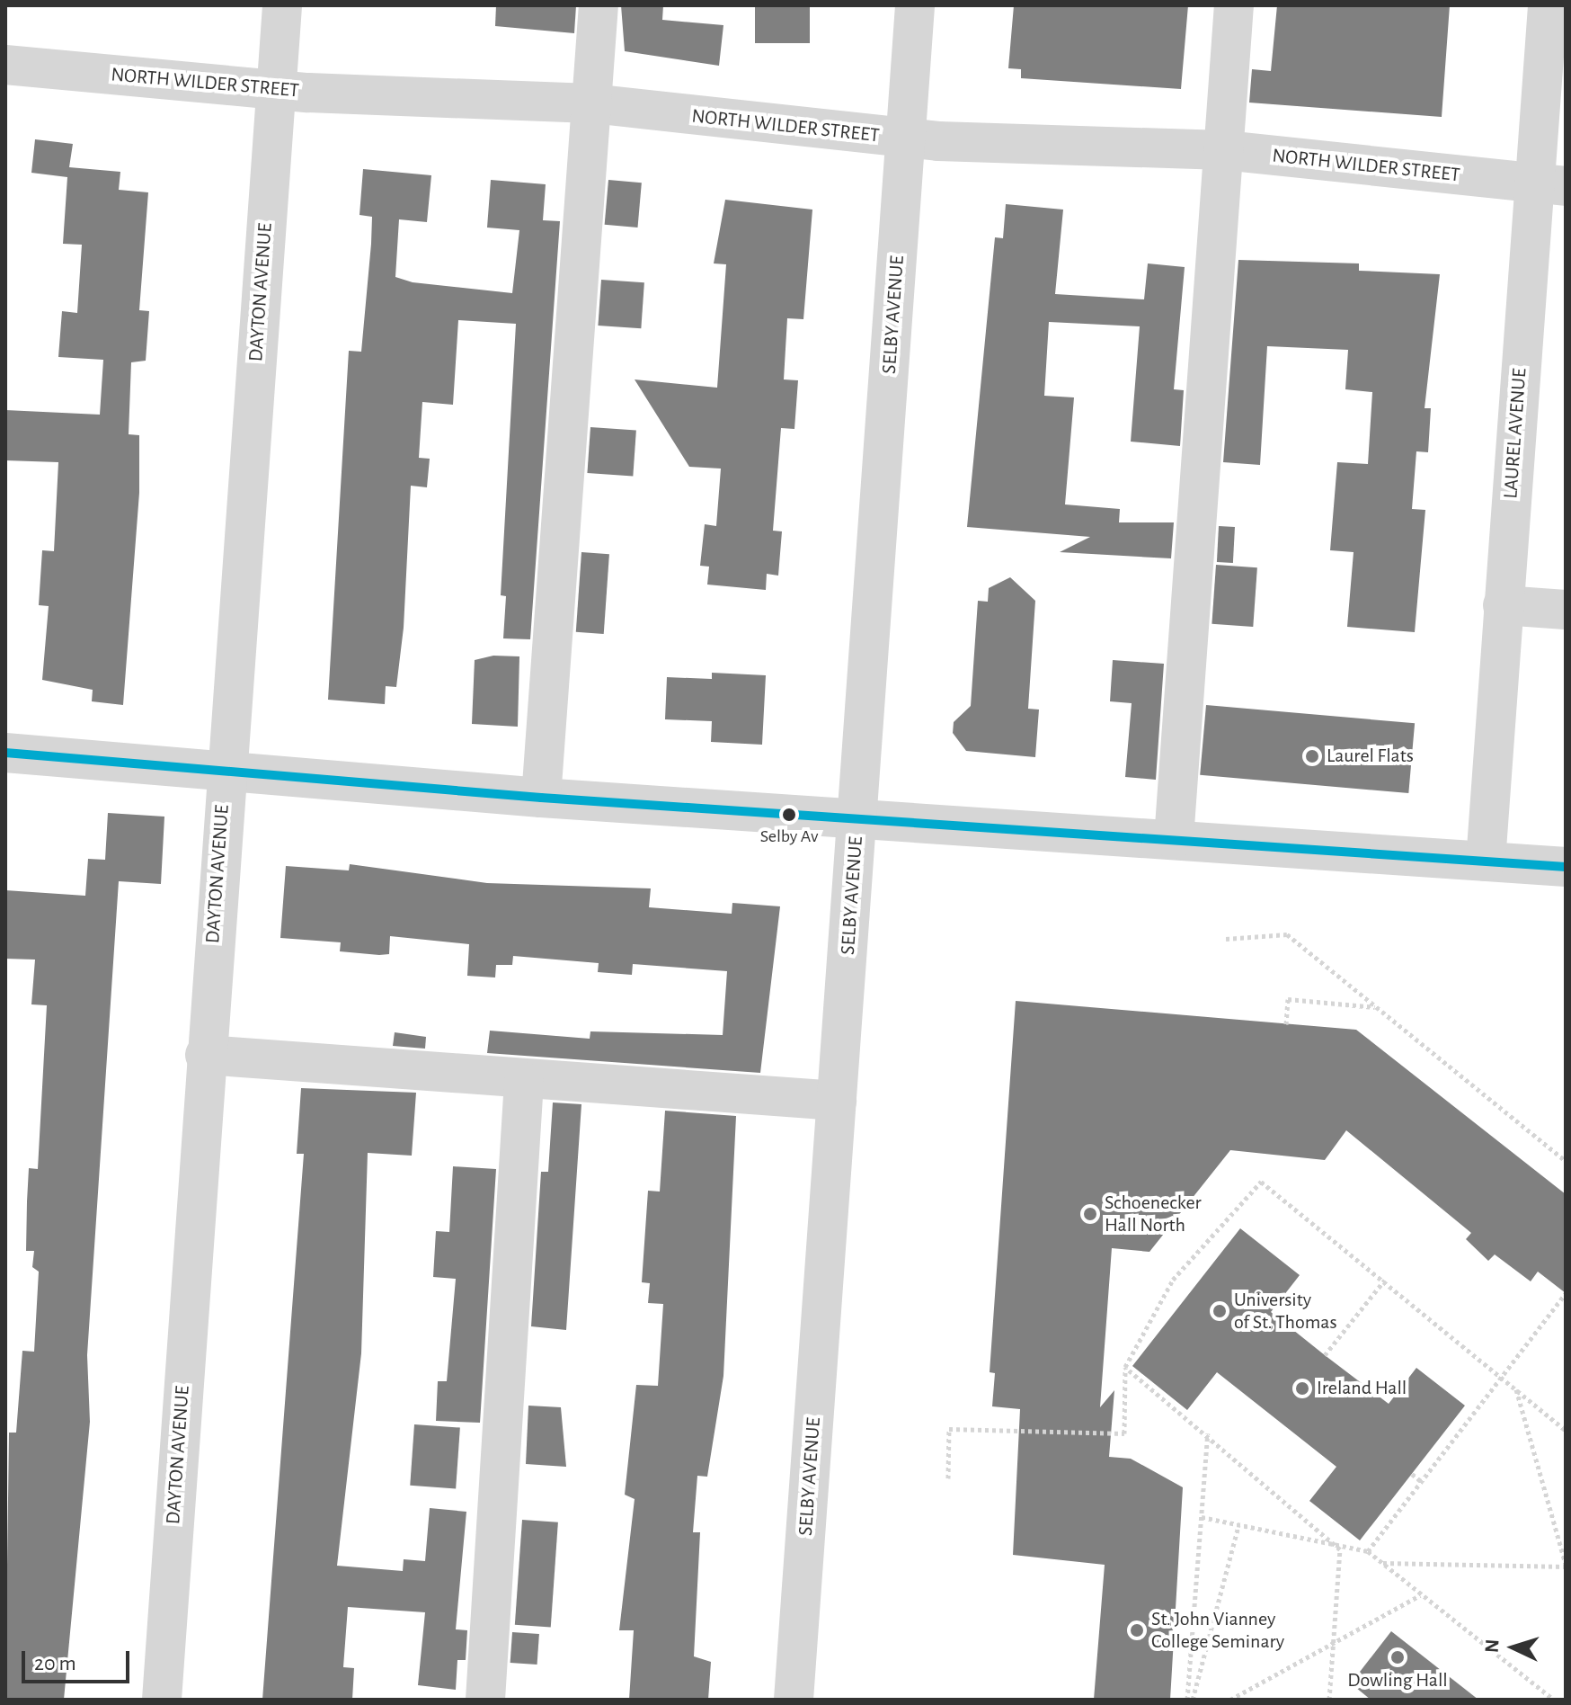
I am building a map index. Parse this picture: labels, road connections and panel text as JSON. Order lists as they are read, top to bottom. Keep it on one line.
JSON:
{"streets":{"street":["NORTH WILDER STREET","DAYTON AVENUE","SELBY AVENUE","LAUREL AVENUE"]},"crossings":[["NORTH WILDER STREET","DAYTON AVENUE"],["NORTH WILDER STREET","SELBY AVENUE"],["NORTH WILDER STREET","LAUREL AVENUE"]],"places":["Laurel Flats","Selby Av","Schoenecker Hall North","University of St. Thomas","Ireland Hall","St. John Vianney College Seminary","Dowling Hall"],"scale_bar":"20 m","north":"left"}
